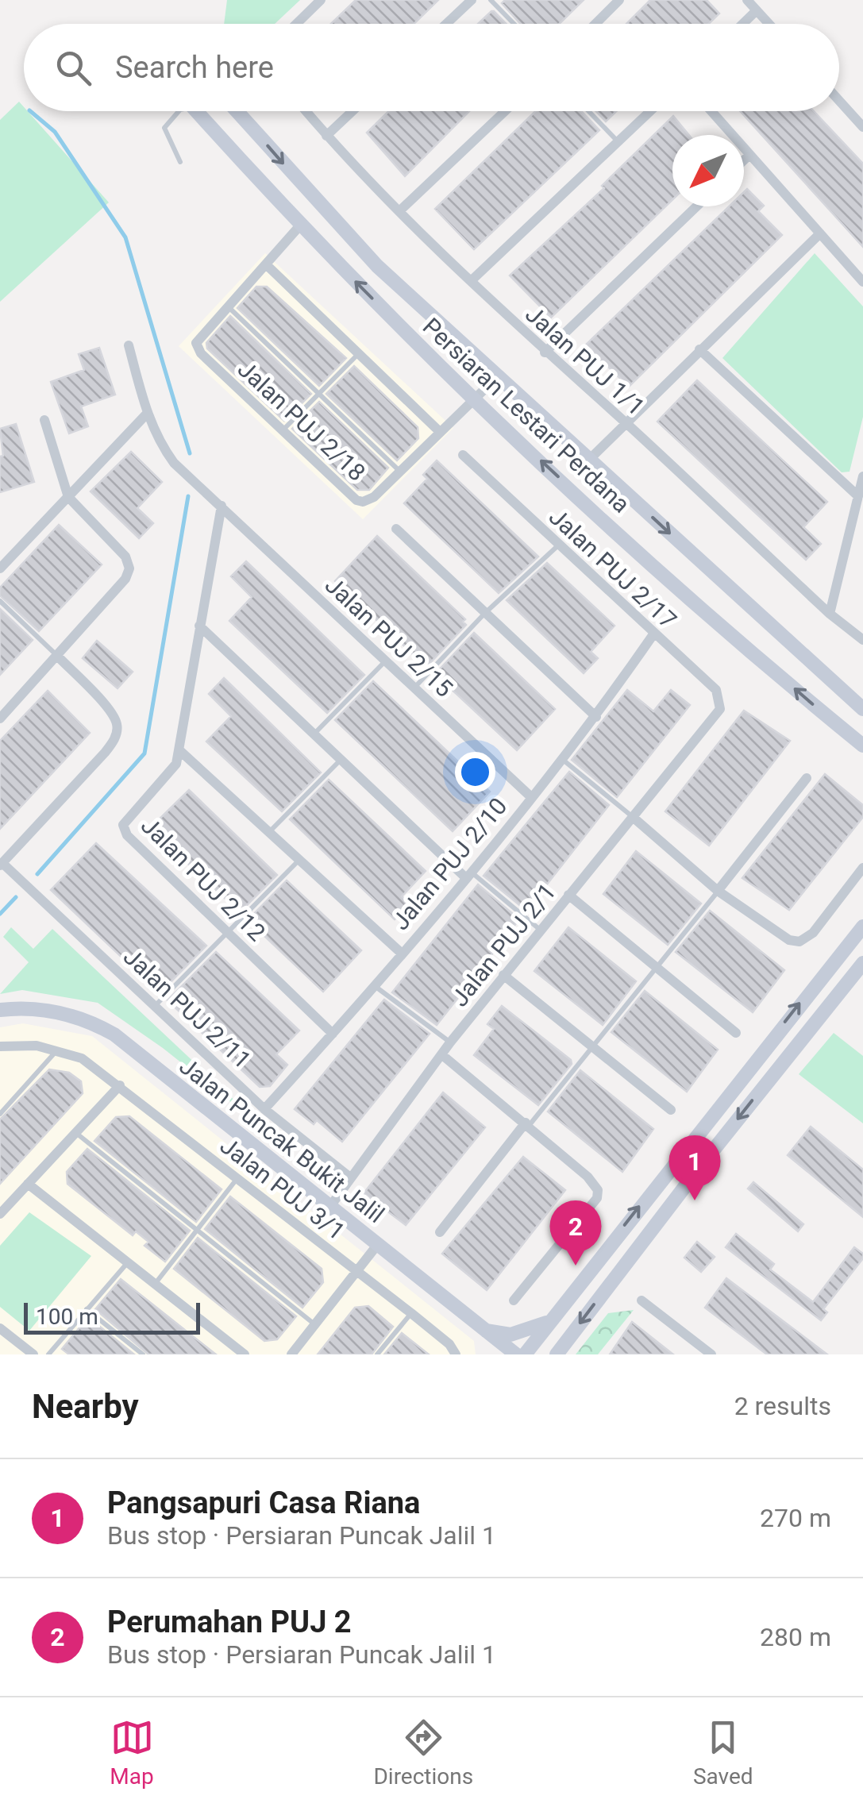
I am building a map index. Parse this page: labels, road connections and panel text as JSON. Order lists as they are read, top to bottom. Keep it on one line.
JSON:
{"streets":{"main road":["Persiaran Lestari Perdana","Jalan Puncak Bukit Jalil"],"street":["Jalan PUJ 1/1","Jalan PUJ 2/18","Jalan PUJ 2/17","Jalan PUJ 2/15","Jalan PUJ 2/10","Jalan PUJ 2/12","Jalan PUJ 2/1","Jalan PUJ 2/11","Jalan PUJ 3/1"]},"crossings":[["Persiaran Lestari Perdana","Jalan PUJ 2/18"],["Jalan PUJ 2/17","Jalan PUJ 2/10"],["Jalan PUJ 2/17","Jalan PUJ 2/1"],["Jalan PUJ 2/15","Jalan PUJ 2/10"],["Jalan PUJ 2/15","Jalan PUJ 2/12"],["Jalan PUJ 2/10","Jalan PUJ 2/12"],["Jalan PUJ 2/10","Jalan PUJ 2/11"],["Jalan PUJ 2/1","Jalan PUJ 2/11"],["Jalan PUJ 2/1","Jalan Puncak Bukit Jalil"]],"scale_bar":"100 m","north":"bottom left","page":{"search":"Search here","pins":["1","2"],"scale":"100 m","heading":["Nearby","2 results"],"list":[{"mark":"1","name":"Pangsapuri Casa Riana","note":"Bus stop · Persiaran Puncak Jalil 1","value":"270 m"},{"mark":"2","name":"Perumahan PUJ 2","note":"Bus stop · Persiaran Puncak Jalil 1","value":"280 m"}],"nav":["Map","Directions","Saved"]}}
